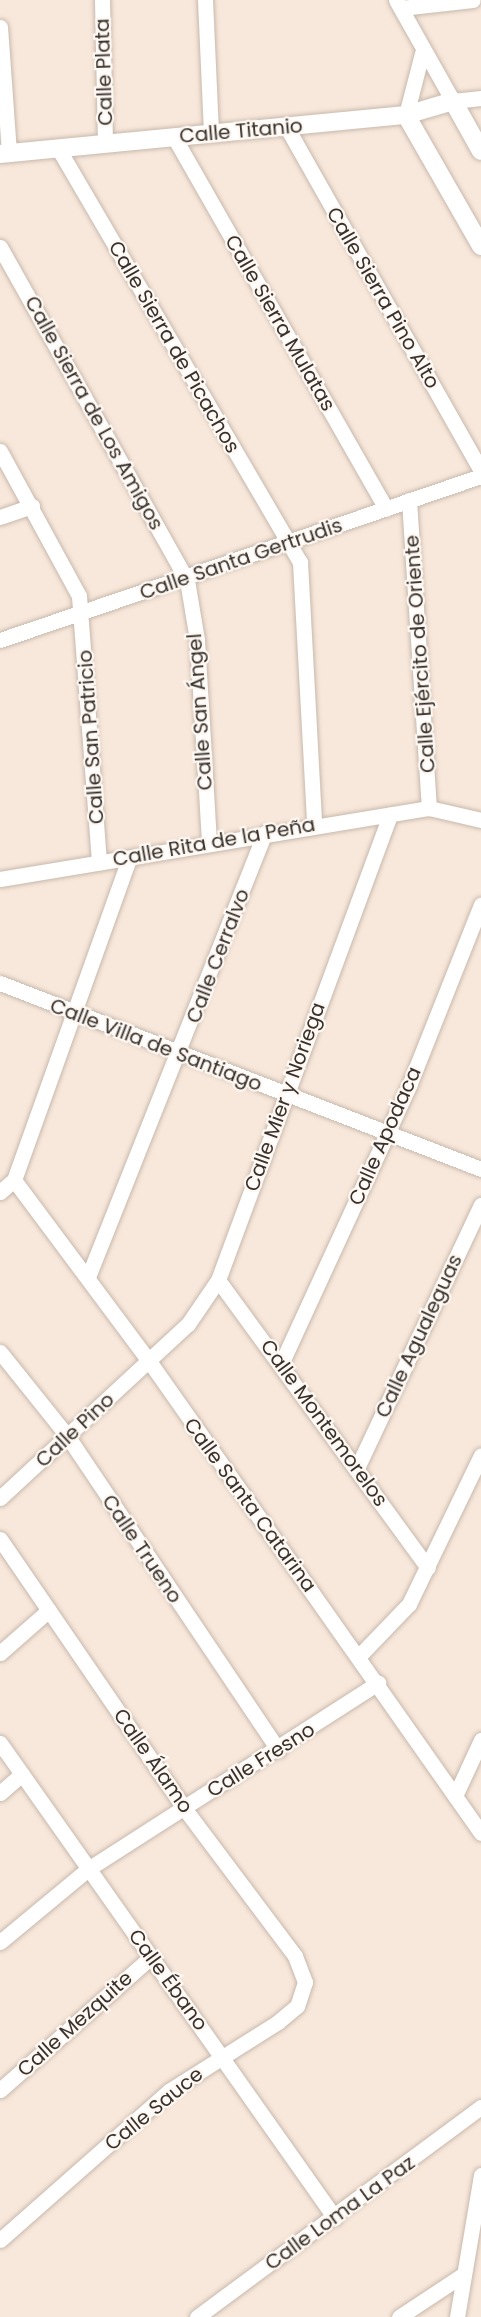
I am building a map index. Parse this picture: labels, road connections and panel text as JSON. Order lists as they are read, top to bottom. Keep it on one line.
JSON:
{"streets":{"street":["Calle Plata","Calle Titanio","Calle Sierra Pino Alto","Calle Sierra Mulatas","Calle Sierra de Picachos","Calle Sierra de Los Amigos","Calle Santa Gertrudis","Calle Ejército de Oriente","Calle San Ángel","Calle San Patricio","Calle Rita de la Peña","Calle Cerralvo","Calle Villa de Santiago","Calle Mier y Noriega","Calle Apodaca","Calle Agualeguas","Calle Montemorelos","Calle Pino","Calle Santa Catarina","Calle Trueno","Calle Fresno","Calle Álamo","Calle Ébano","Calle Mezquite","Calle Sauce","Calle Loma La Paz"]},"crossings":[["Calle Plata","Calle Titanio"],["Calle Titanio","Calle Sierra Pino Alto"],["Calle Titanio","Calle Sierra Mulatas"],["Calle Titanio","Calle Sierra de Picachos"],["Calle Sierra Mulatas","Calle Santa Gertrudis"],["Calle Sierra de Picachos","Calle Santa Gertrudis"],["Calle Sierra de Picachos","Calle Rita de la Peña"],["Calle Sierra de Los Amigos","Calle Santa Gertrudis"],["Calle Sierra de Los Amigos","Calle San Ángel"],["Calle Santa Gertrudis","Calle Ejército de Oriente"],["Calle Santa Gertrudis","Calle San Ángel"],["Calle Santa Gertrudis","Calle San Patricio"],["Calle Ejército de Oriente","Calle Rita de la Peña"],["Calle San Ángel","Calle Rita de la Peña"],["Calle San Patricio","Calle Rita de la Peña"],["Calle Rita de la Peña","Calle Cerralvo"],["Calle Rita de la Peña","Calle Mier y Noriega"],["Calle Cerralvo","Calle Villa de Santiago"],["Calle Cerralvo","Calle Santa Catarina"],["Calle Villa de Santiago","Calle Mier y Noriega"],["Calle Villa de Santiago","Calle Apodaca"],["Calle Mier y Noriega","Calle Montemorelos"],["Calle Mier y Noriega","Calle Pino"],["Calle Mier y Noriega","Calle Santa Catarina"],["Calle Apodaca","Calle Montemorelos"],["Calle Agualeguas","Calle Montemorelos"],["Calle Pino","Calle Santa Catarina"],["Calle Pino","Calle Trueno"],["Calle Santa Catarina","Calle Fresno"],["Calle Trueno","Calle Fresno"],["Calle Fresno","Calle Álamo"],["Calle Fresno","Calle Ébano"],["Calle Álamo","Calle Sauce"],["Calle Ébano","Calle Mezquite"],["Calle Ébano","Calle Sauce"],["Calle Ébano","Calle Loma La Paz"]]}
